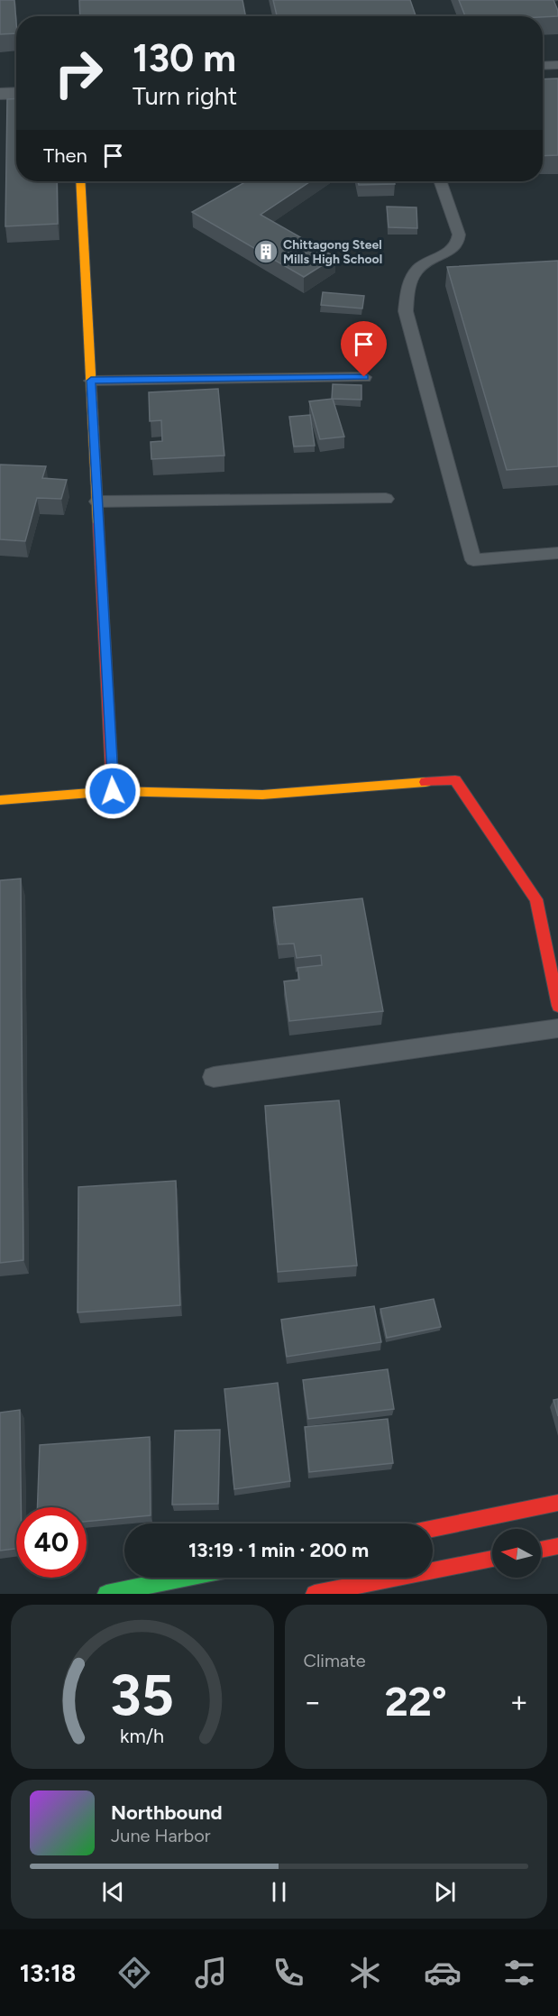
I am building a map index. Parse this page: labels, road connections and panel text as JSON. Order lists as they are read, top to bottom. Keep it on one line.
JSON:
{"places":{"building":["Chittagong Steel Mills High School"]},"north":"left","page":{"turn":["130 m","Turn right"],"then":"Then","limit":"40","trip":"13:19 · 1 min · 200 m","tile":"Climate","heat":["−","22°","+"],"song":["Northbound","June Harbor"],"tabs":"13:18","gauge":["35","km/h"]}}
